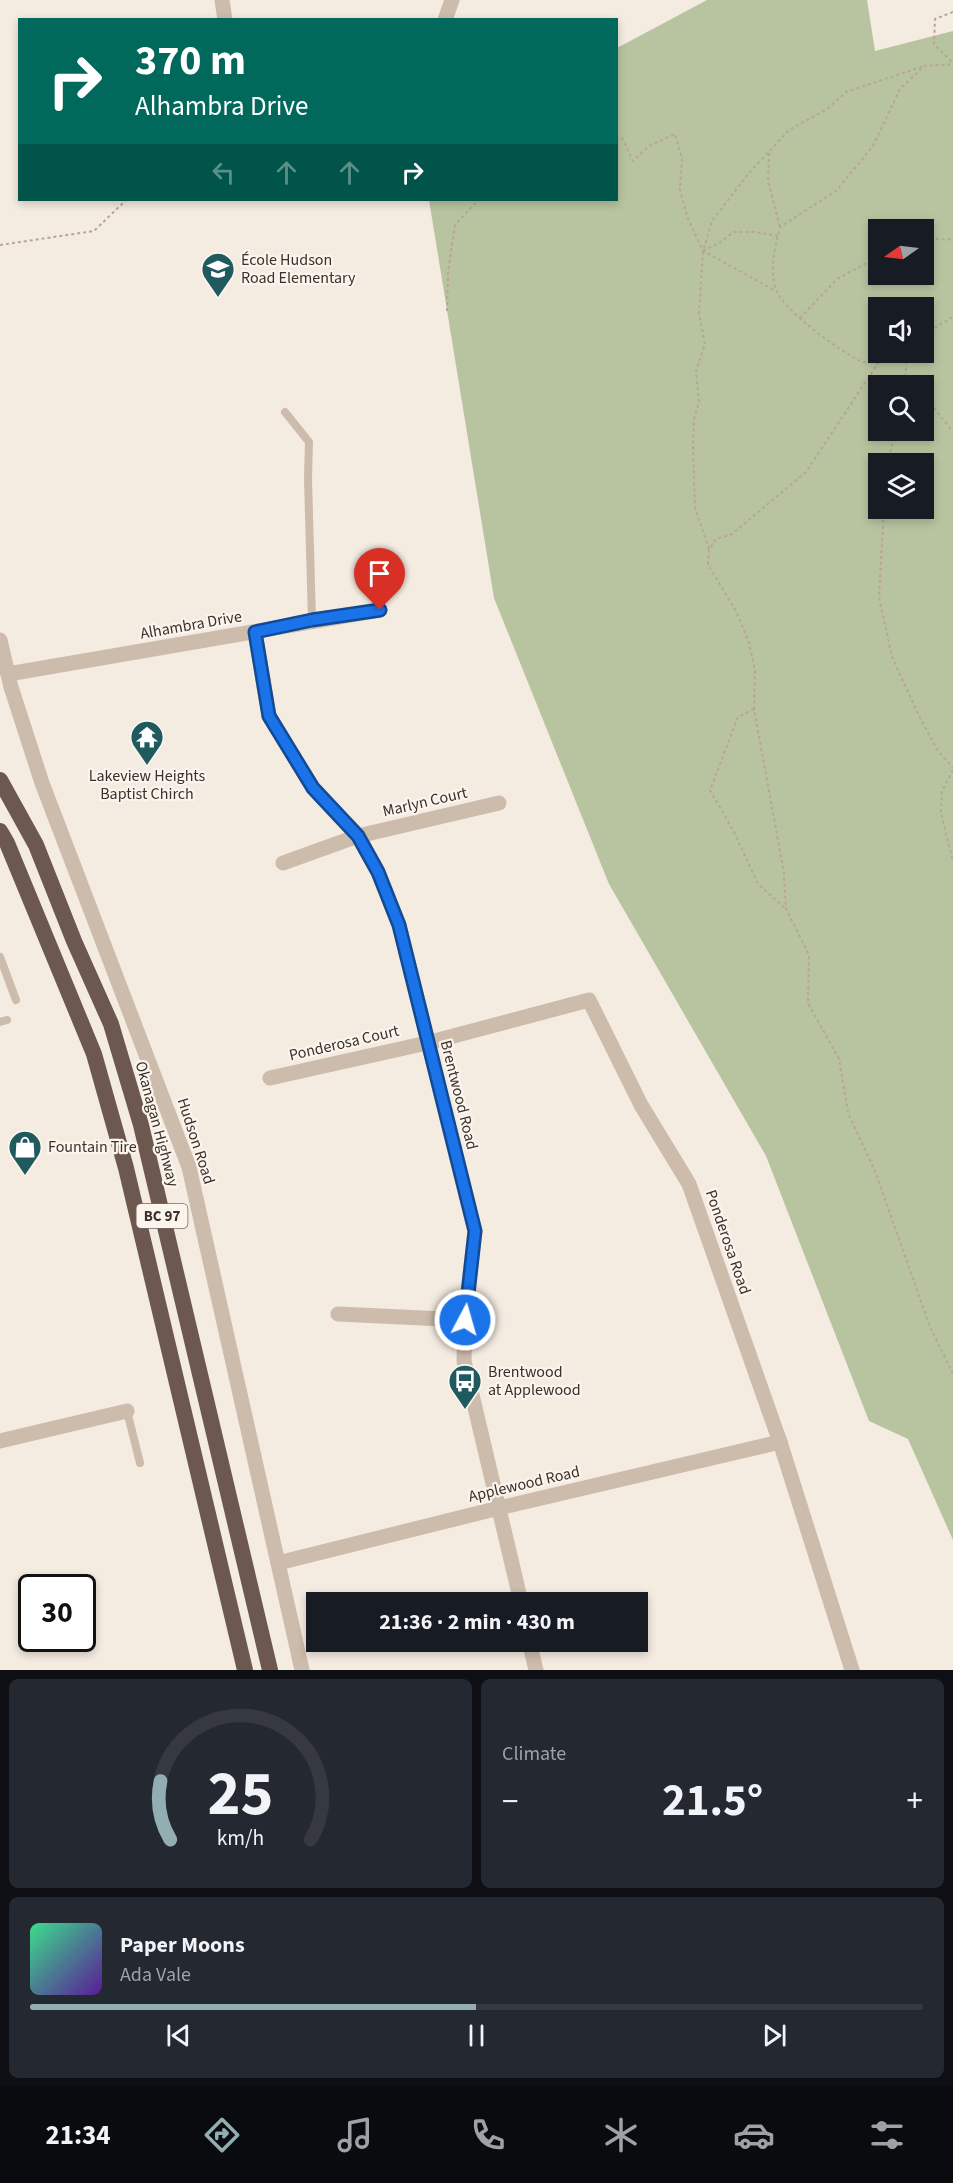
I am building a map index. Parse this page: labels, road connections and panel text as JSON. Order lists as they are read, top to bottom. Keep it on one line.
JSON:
{"streets":{"highway":["Okanagan Highway","BC 97"],"street":["Alhambra Drive","Marlyn Court","Ponderosa Court","Brentwood Road","Hudson Road","Ponderosa Road","Applewood Road"]},"crossings":[["Alhambra Drive","Brentwood Road"],["Alhambra Drive","Hudson Road"],["Marlyn Court","Brentwood Road"],["Ponderosa Court","Brentwood Road"],["Ponderosa Court","Ponderosa Road"],["Brentwood Road","Ponderosa Road"],["Brentwood Road","Applewood Road"],["Hudson Road","Applewood Road"],["Ponderosa Road","Applewood Road"]],"places":{"school or university":["École Hudson Road Elementary"],"temple":["Lakeview Heights Baptist Chirch"],"shop":["Fountain Tire"],"bus stop":["Brentwood at Applewood"]},"north":"left","page":{"turn":["370 m","Alhambra Drive"],"limit":"30","trip":"21:36 · 2 min · 430 m","tile":"Climate","heat":["−","21.5°","+"],"song":["Paper Moons","Ada Vale"],"tabs":"21:34","gauge":["25","km/h"]}}
